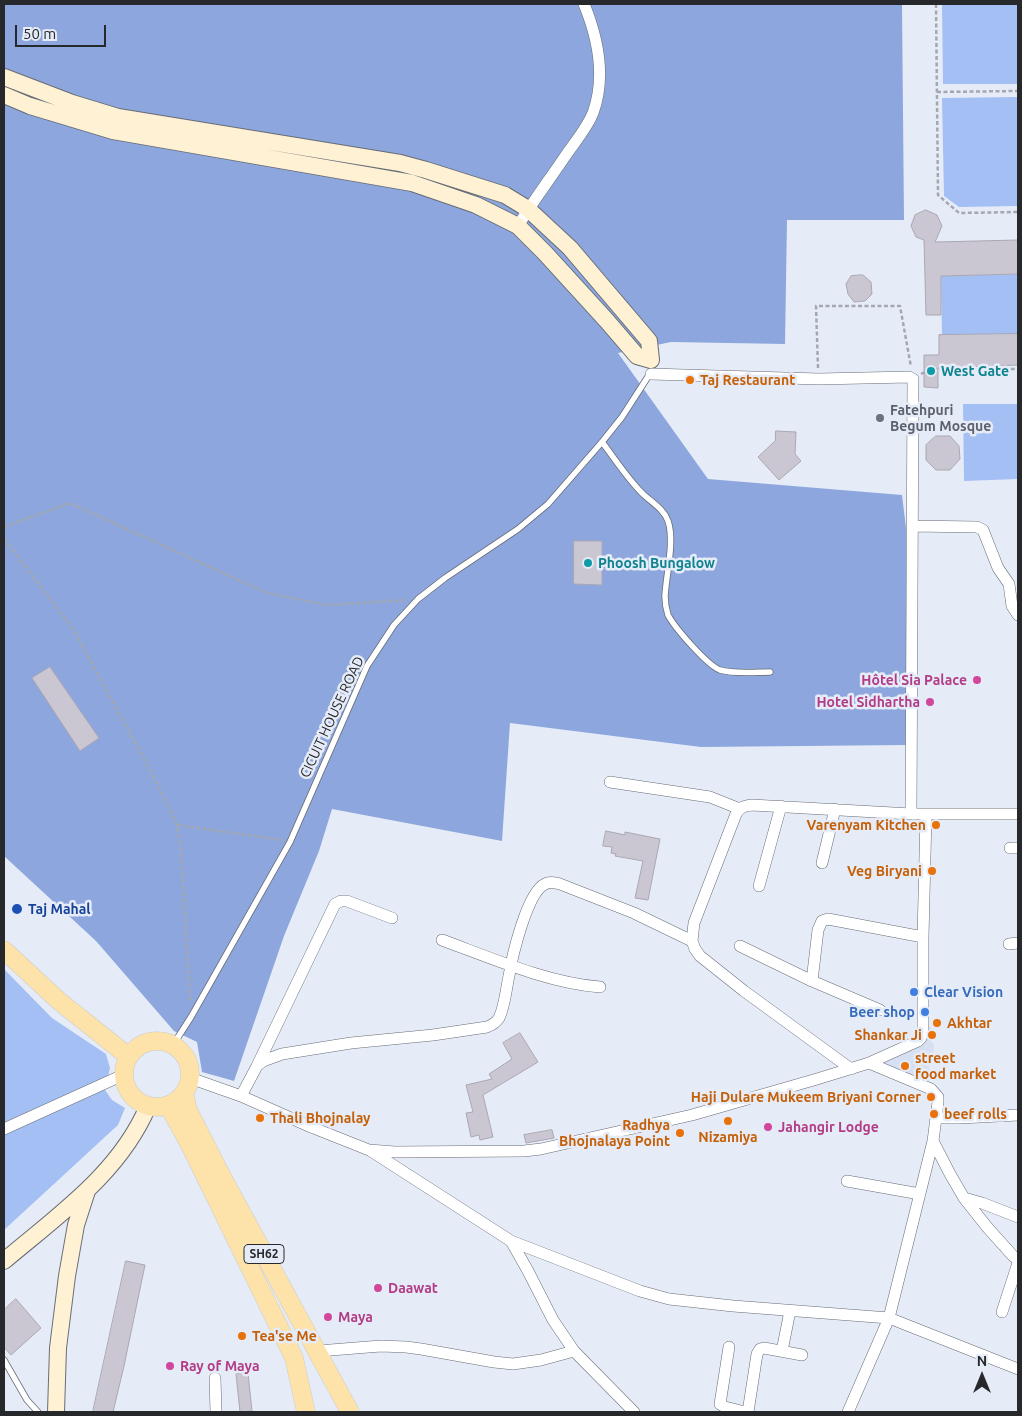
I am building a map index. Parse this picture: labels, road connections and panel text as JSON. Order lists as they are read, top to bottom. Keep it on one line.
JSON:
{"streets":{"main road":["SH62"],"lane":["CICUIT HOUSE ROAD"]},"crossings":[["CICUIT HOUSE ROAD","SH62"]],"places":["West Gate","Taj Restaurant","Fatehpuri Begum Mosque","Phoosh Bungalow","Hôtel Sia Palace","Hotel Sidhartha","Varenyam Kitchen","Veg Biryani","Taj Mahal","Clear Vision","Beer shop","Akhtar","Shankar Ji","street food market","Haji Dulare Mukeem Briyani Corner","beef rolls","Thali Bhojnalay","Nizamiya","Jahangir Lodge","Radhya Bhojnalaya Point","Daawat","Maya","Tea'se Me","Ray of Maya"],"scale_bar":"50 m","north":"top"}
